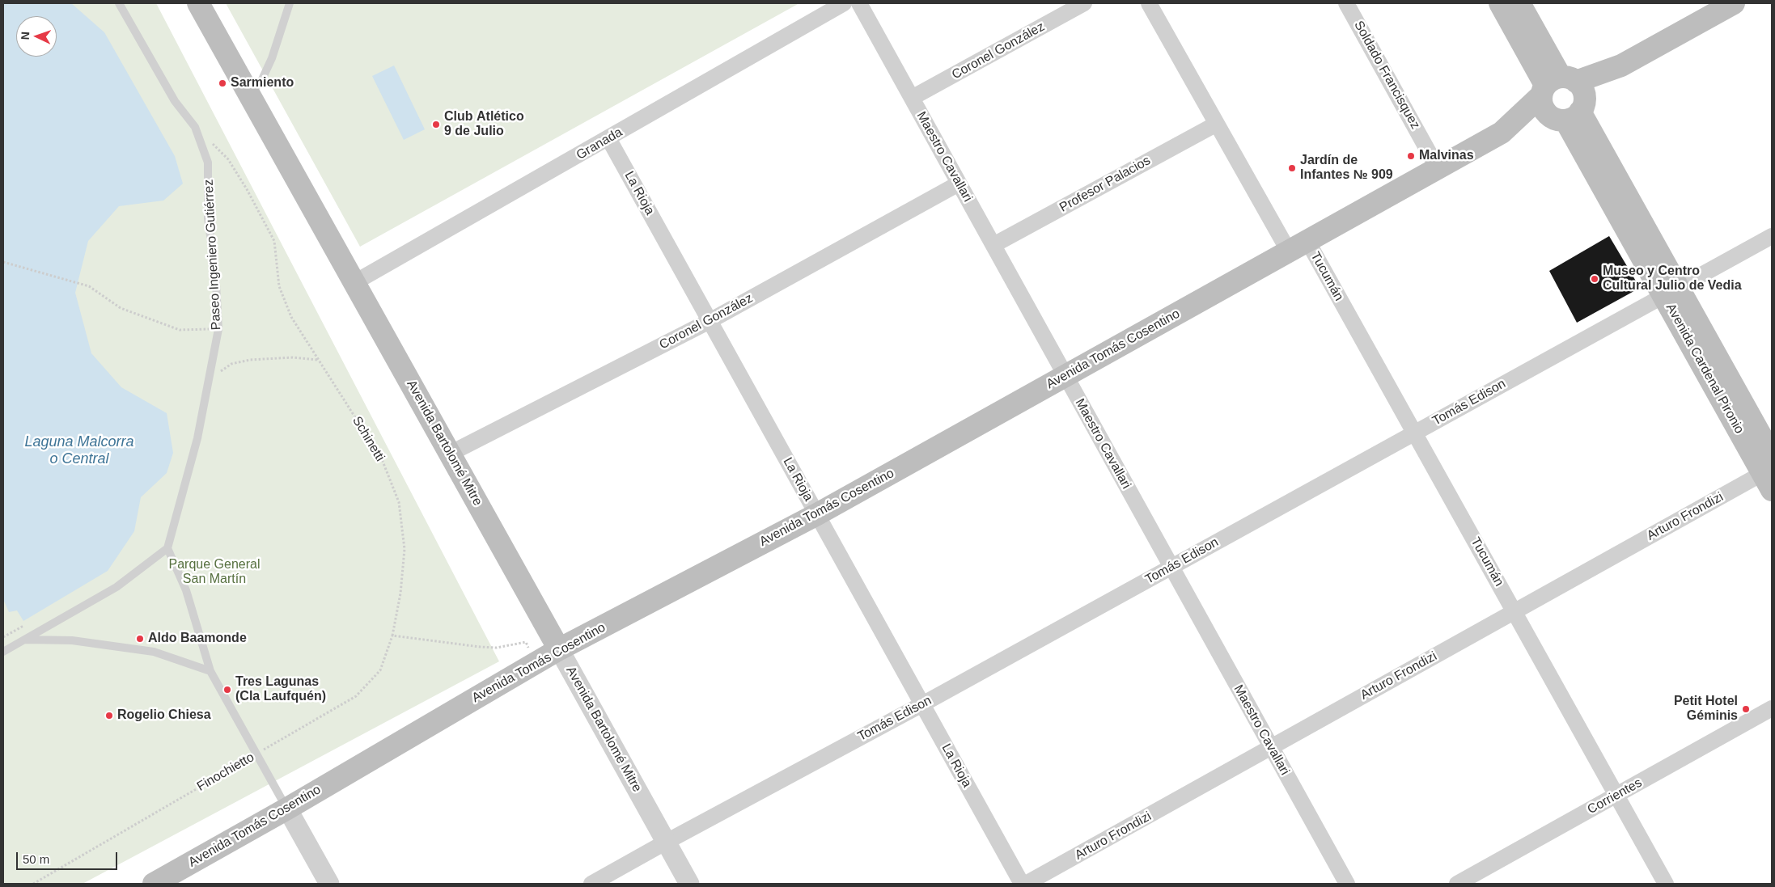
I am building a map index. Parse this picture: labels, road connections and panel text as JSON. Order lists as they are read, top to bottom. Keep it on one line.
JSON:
{"streets":{"main road":["Avenida Tomás Cosentino","Avenida Cardenal Pironio","Avenida Bartolomé Mitre"],"street":["Coronel González","Soldado Francisquez","Granada","Maestro Cavallari","Profesor Palacios","La Rioja","Tucumán","Tomás Edison","Arturo Frondizi","Corrientes"],"lane":["Paseo Ingeniero Gutiérrez"],"path":["Schinetti","Finochietto"]},"crossings":[["Coronel González","Maestro Cavallari"],["Coronel González","La Rioja"],["Coronel González","Avenida Bartolomé Mitre"],["Soldado Francisquez","Avenida Tomás Cosentino"],["Granada","La Rioja"],["Granada","Avenida Bartolomé Mitre"],["Maestro Cavallari","Profesor Palacios"],["Maestro Cavallari","Avenida Tomás Cosentino"],["Maestro Cavallari","Tomás Edison"],["Maestro Cavallari","Arturo Frondizi"],["Profesor Palacios","Tucumán"],["La Rioja","Avenida Tomás Cosentino"],["La Rioja","Tomás Edison"],["Paseo Ingeniero Gutiérrez","Schinetti"],["Tucumán","Avenida Tomás Cosentino"],["Tucumán","Tomás Edison"],["Tucumán","Arturo Frondizi"],["Tucumán","Corrientes"],["Avenida Tomás Cosentino","Avenida Cardenal Pironio"],["Avenida Tomás Cosentino","Avenida Bartolomé Mitre"],["Avenida Cardenal Pironio","Tomás Edison"],["Avenida Cardenal Pironio","Arturo Frondizi"],["Tomás Edison","Avenida Bartolomé Mitre"],["Schinetti","Finochietto"]],"water":["Laguna Malcorra o Central"],"parks":["Parque General San Martín"],"places":["Sarmiento","Club Atlético 9 de Julio","Malvinas","Jardín de Infantes № 909","Museo y Centro Cultural Julio de Vedia","Aldo Baamonde","Tres Lagunas (Cla Laufquén)","Petit Hotel Géminis","Rogelio Chiesa"],"scale_bar":"50 m","north":"left"}
